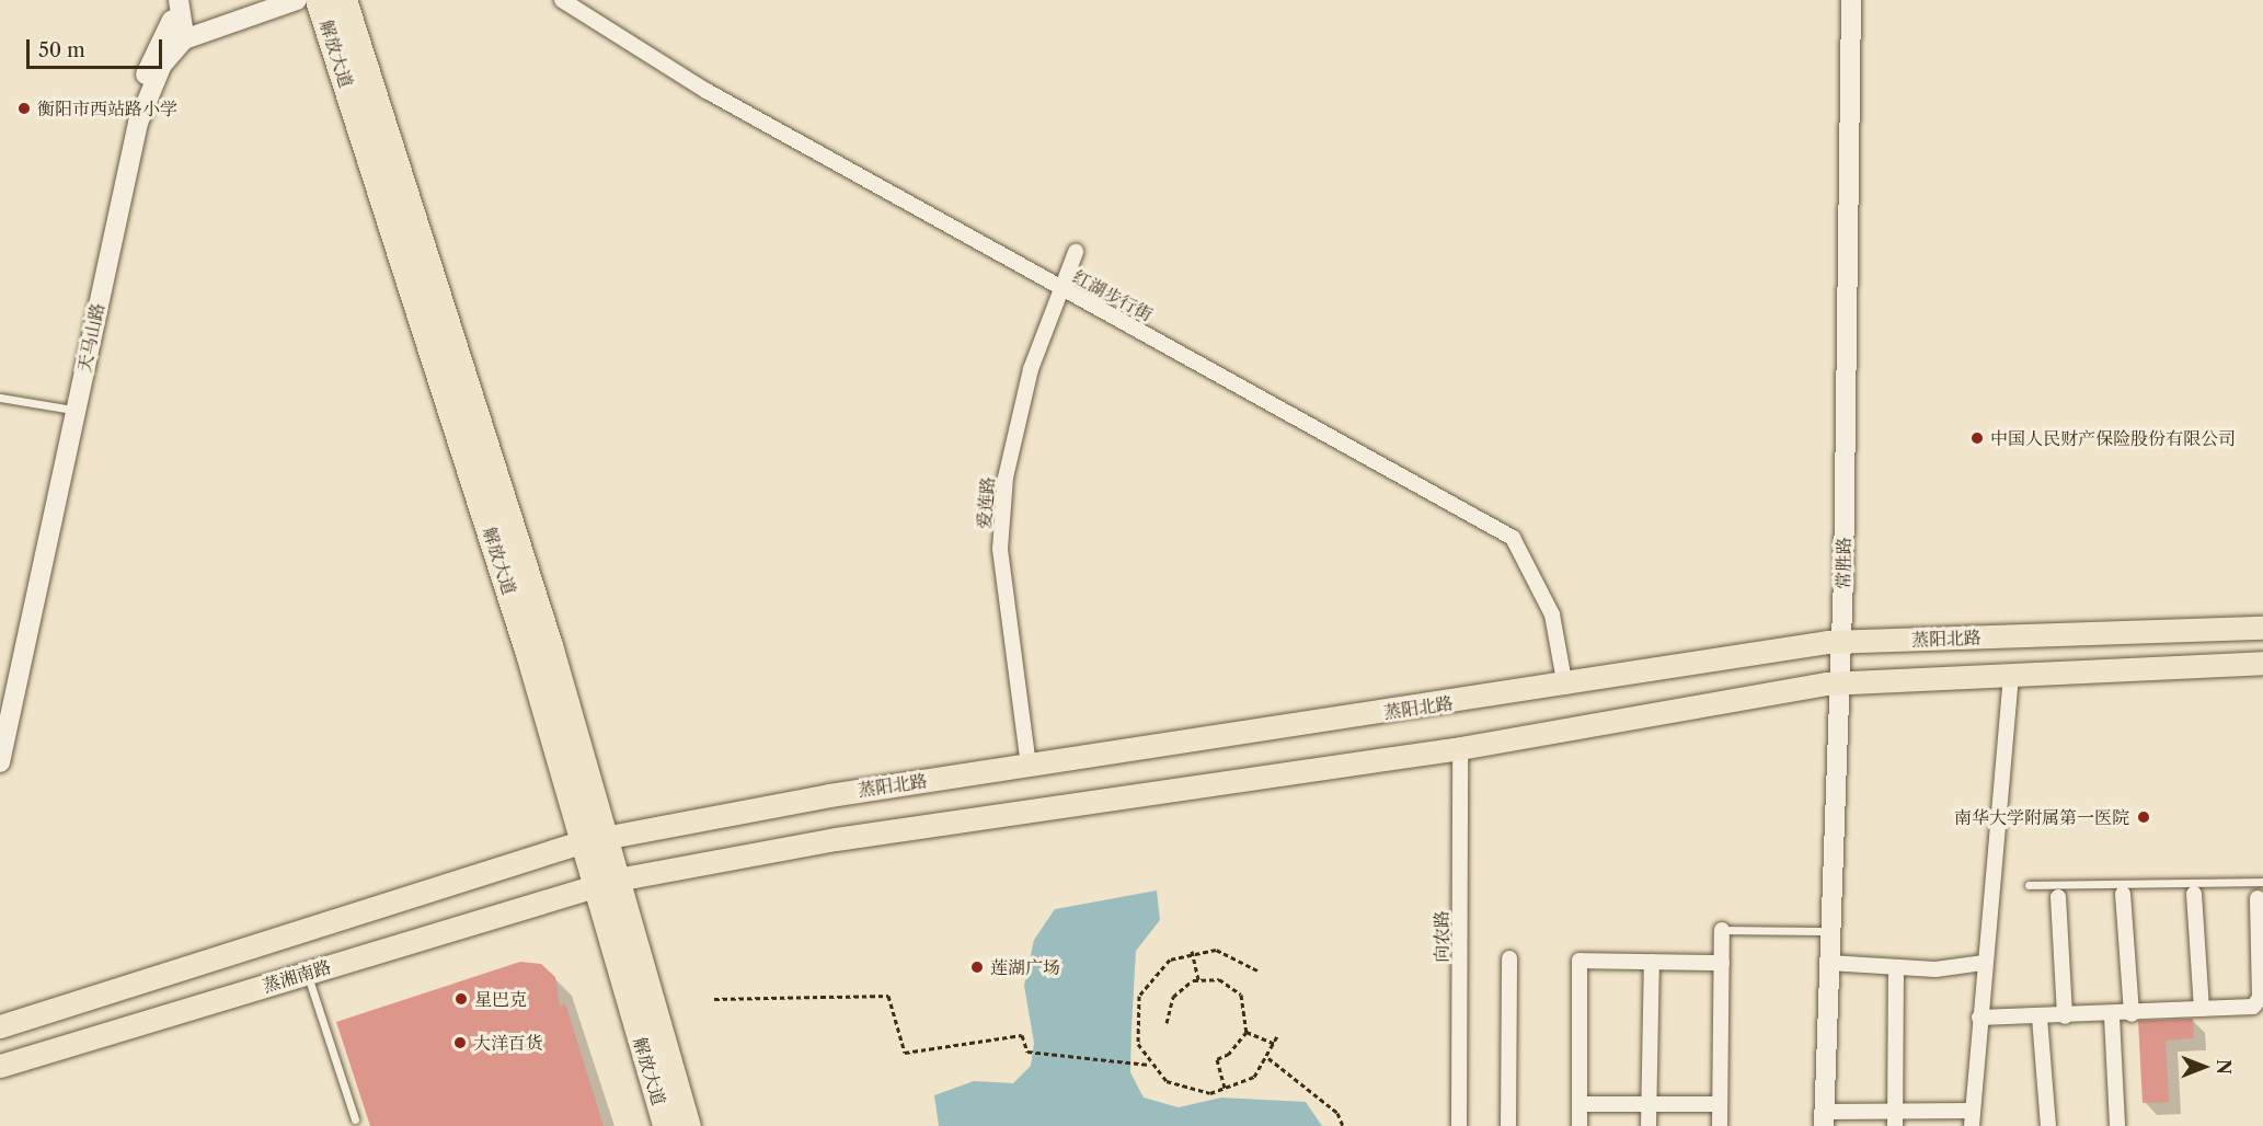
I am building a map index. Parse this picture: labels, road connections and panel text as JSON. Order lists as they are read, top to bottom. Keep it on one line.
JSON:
{"streets":{"highway":["解放大道"],"main road":["蒸阳北路","蒸湘南路"],"street":["红湖步行街","天马山路","爱莲路","常胜路","向农路"]},"crossings":[["解放大道","蒸阳北路"],["解放大道","蒸湘南路"],["红湖步行街","爱莲路"],["红湖步行街","蒸阳北路"],["爱莲路","蒸阳北路"],["常胜路","蒸阳北路"]],"places":["衡阳市西站路小学","中国人民财产保险股份有限公司","南华大学附属第一医院","莲湖广场","星巴克","大洋百货"],"scale_bar":"50 m","north":"right"}
